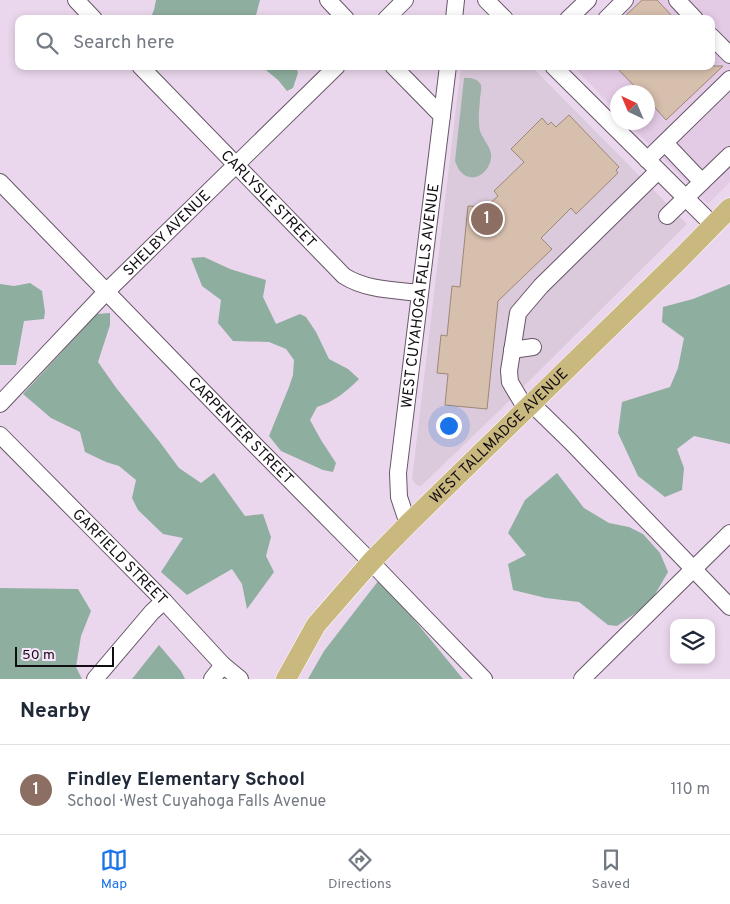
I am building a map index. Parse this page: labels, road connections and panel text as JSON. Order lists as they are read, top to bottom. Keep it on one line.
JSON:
{"streets":{"main road":["WEST TALLMADGE AVENUE"],"street":["CARLYSLE STREET","SHELBY AVENUE","WEST CUYAHOGA FALLS AVENUE","CARPENTER STREET","GARFIELD STREET"]},"crossings":[["CARLYSLE STREET","SHELBY AVENUE"],["CARLYSLE STREET","WEST CUYAHOGA FALLS AVENUE"],["SHELBY AVENUE","CARPENTER STREET"],["WEST CUYAHOGA FALLS AVENUE","WEST TALLMADGE AVENUE"],["CARPENTER STREET","WEST TALLMADGE AVENUE"]],"scale_bar":"50 m","north":"top left","page":{"search":"Search here","pins":"1","scale":"50 m","heading":"Nearby","list":[{"mark":"1","name":"Findley Elementary School","note":"School · West Cuyahoga Falls Avenue","value":"110 m"}],"nav":["Map","Directions","Saved"]}}
